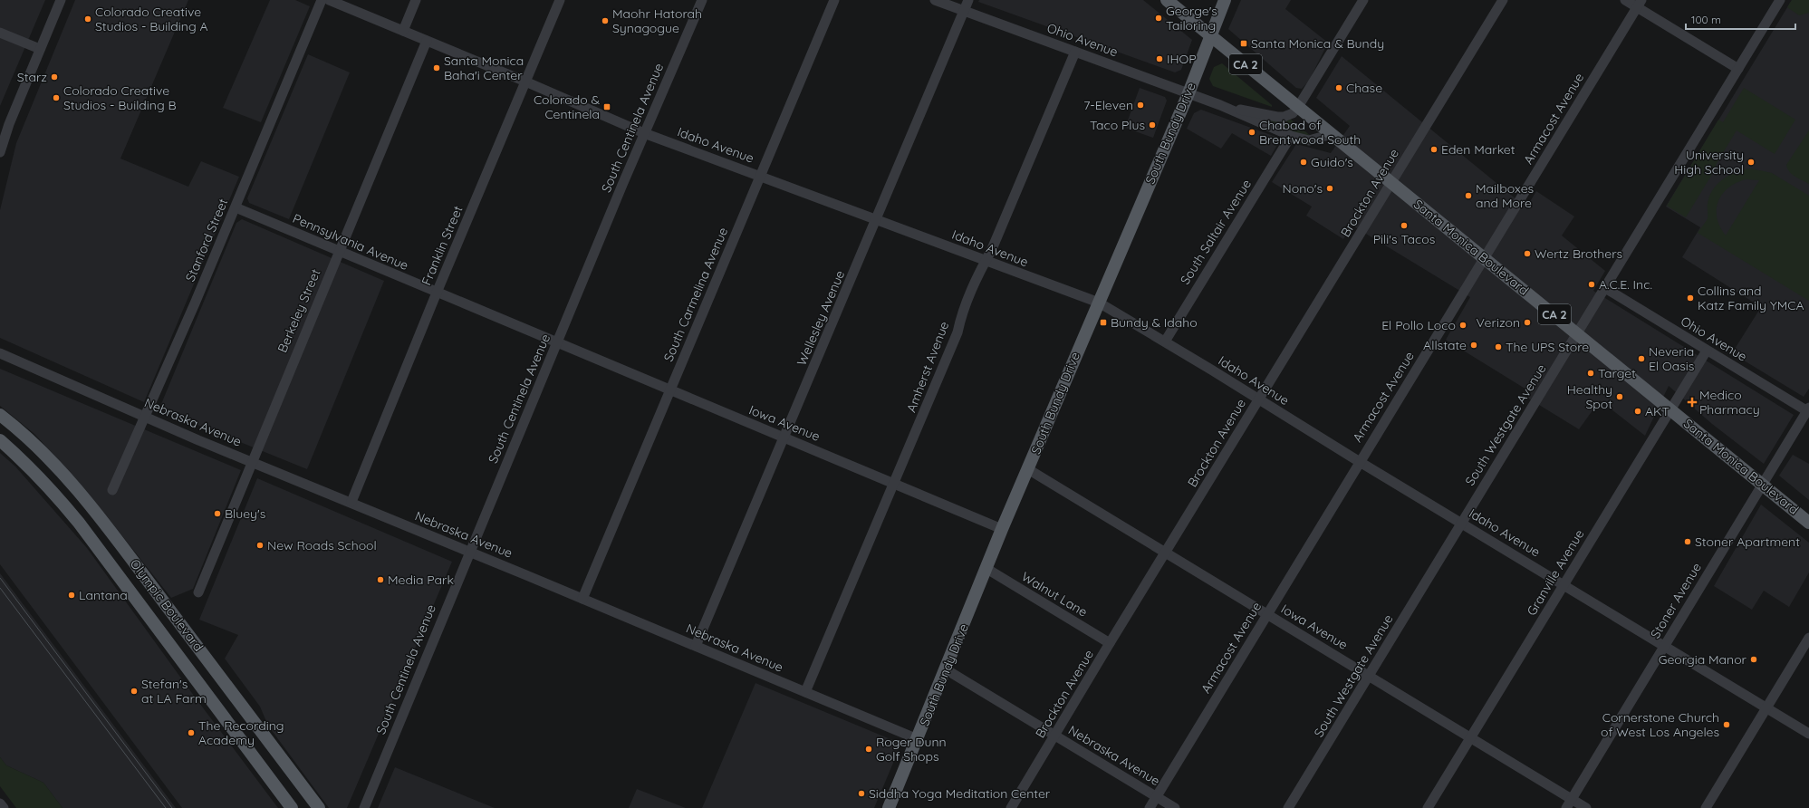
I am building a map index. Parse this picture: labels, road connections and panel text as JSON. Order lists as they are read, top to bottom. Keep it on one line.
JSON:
{"streets":{"main road":["CA 2","South Bundy Drive","Santa Monica Boulevard","Olympic Boulevard"],"street":["Ohio Avenue","Armacost Avenue","South Centinela Avenue","Idaho Avenue","Brockton Avenue","South Saltair Avenue","Stanford Street","Pennsylvania Avenue","Franklin Street","South Carmelina Avenue","Berkeley Street","Wellesley Avenue","Amherst Avenue","Nebraska Avenue","Iowa Avenue","South Westgate Avenue","Granville Avenue","Walnut Lane","Stoner Avenue"]},"crossings":[["Ohio Avenue","South Bundy Drive"],["Ohio Avenue","South Saltair Avenue"],["Ohio Avenue","Santa Monica Boulevard"],["Ohio Avenue","Wellesley Avenue"],["Ohio Avenue","Amherst Avenue"],["Ohio Avenue","South Westgate Avenue"],["Ohio Avenue","Granville Avenue"],["Ohio Avenue","Stoner Avenue"],["Armacost Avenue","Idaho Avenue"],["Armacost Avenue","Santa Monica Boulevard"],["Armacost Avenue","Nebraska Avenue"],["Armacost Avenue","Iowa Avenue"],["South Centinela Avenue","Idaho Avenue"],["South Centinela Avenue","Pennsylvania Avenue"],["South Centinela Avenue","Nebraska Avenue"],["South Centinela Avenue","Iowa Avenue"],["South Bundy Drive","Idaho Avenue"],["South Bundy Drive","Santa Monica Boulevard"],["South Bundy Drive","Nebraska Avenue"],["South Bundy Drive","Iowa Avenue"],["South Bundy Drive","Walnut Lane"],["Idaho Avenue","Brockton Avenue"],["Idaho Avenue","South Saltair Avenue"],["Idaho Avenue","Franklin Street"],["Idaho Avenue","South Carmelina Avenue"],["Idaho Avenue","Berkeley Street"],["Idaho Avenue","Wellesley Avenue"],["Idaho Avenue","Amherst Avenue"],["Idaho Avenue","South Westgate Avenue"],["Idaho Avenue","Granville Avenue"],["Idaho Avenue","Stoner Avenue"],["Brockton Avenue","Santa Monica Boulevard"],["Brockton Avenue","Nebraska Avenue"],["Brockton Avenue","Iowa Avenue"],["Brockton Avenue","Walnut Lane"],["Stanford Street","Pennsylvania Avenue"],["Stanford Street","Nebraska Avenue"],["Pennsylvania Avenue","Franklin Street"],["Pennsylvania Avenue","Berkeley Street"],["Pennsylvania Avenue","Iowa Avenue"],["Franklin Street","Nebraska Avenue"],["Santa Monica Boulevard","South Westgate Avenue"],["Santa Monica Boulevard","Granville Avenue"],["Santa Monica Boulevard","Stoner Avenue"],["South Carmelina Avenue","Nebraska Avenue"],["South Carmelina Avenue","Iowa Avenue"],["Berkeley Street","Nebraska Avenue"],["Wellesley Avenue","Nebraska Avenue"],["Wellesley Avenue","Iowa Avenue"],["Amherst Avenue","Nebraska Avenue"],["Amherst Avenue","Iowa Avenue"],["Iowa Avenue","South Westgate Avenue"],["Iowa Avenue","Granville Avenue"],["Iowa Avenue","Stoner Avenue"]],"places":{"other":["George's Tailoring","Colorado Creative Studios - Building A","Maohr Hatorah Synagogue","IHOP","Santa Monica Baha'i Center","Starz","Chase","Colorado Creative Studios - Building B","7-Eleven","Taco Plus","Chabad of Brentwood South","Eden Market","Guido's","University High School","Nono's","Mailboxes and More","Pili's Tacos","Wertz Brothers","A.C.E. Inc.","Collins and Katz Family YMCA","Verizon","El Pollo Loco","Allstate","The UPS Store","Neveria El Oasis","Target","Healthy Spot","AKT","Bluey's","Stoner Apartment","New Roads School","Media Park","Lantana","Georgia Manor","Stefan's at LA Farm","Cornerstone Church of West Los Angeles","The Recording Academy","Roger Dunn Golf Shops","Siddha Yoga Meditation Center"],"transit":["Santa Monica & Bundy","Colorado & Centinela","Bundy & Idaho"],"health":["Medico Pharmacy"]},"scale_bar":"100 m"}
